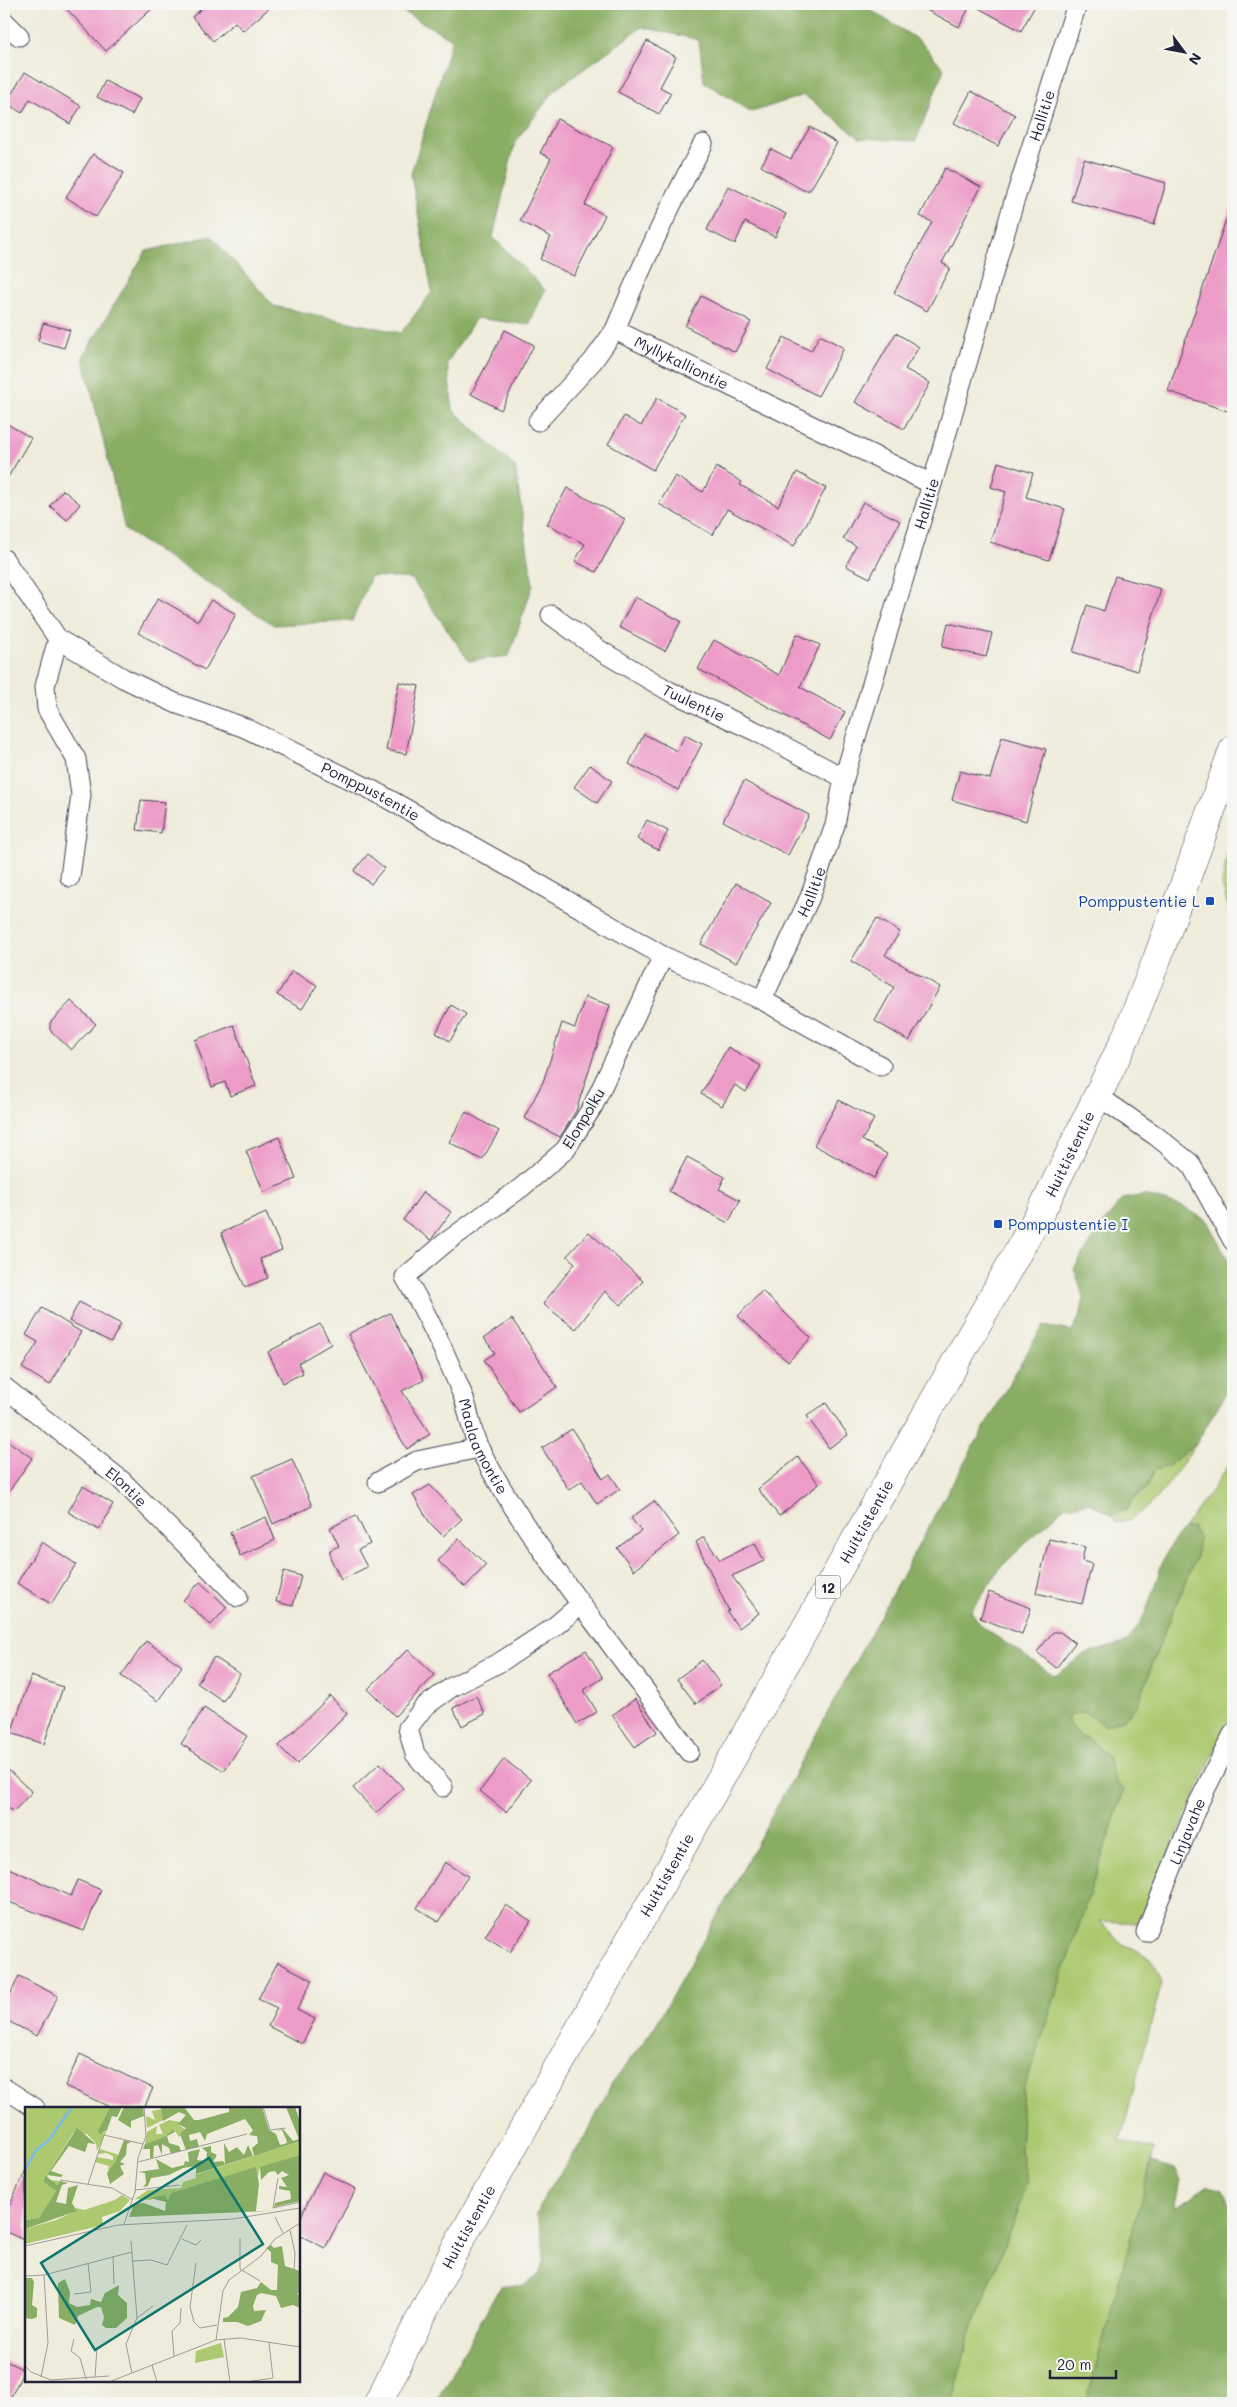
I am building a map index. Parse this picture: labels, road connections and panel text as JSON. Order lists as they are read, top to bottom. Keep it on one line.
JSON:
{"streets":{"highway":["Huittistentie","12"],"street":["Hallitie","Myllykalliontie","Tuulentie","Pomppustentie","Elonpolku","Maalaamontie","Elontie","Linjavahe"]},"crossings":[["Hallitie","Myllykalliontie"],["Hallitie","Tuulentie"],["Hallitie","Pomppustentie"],["Pomppustentie","Elonpolku"],["Elonpolku","Maalaamontie"]],"places":{"transit":["Pomppustentie L","Pomppustentie I"]},"scale_bar":"20 m","north":"bottom right"}
